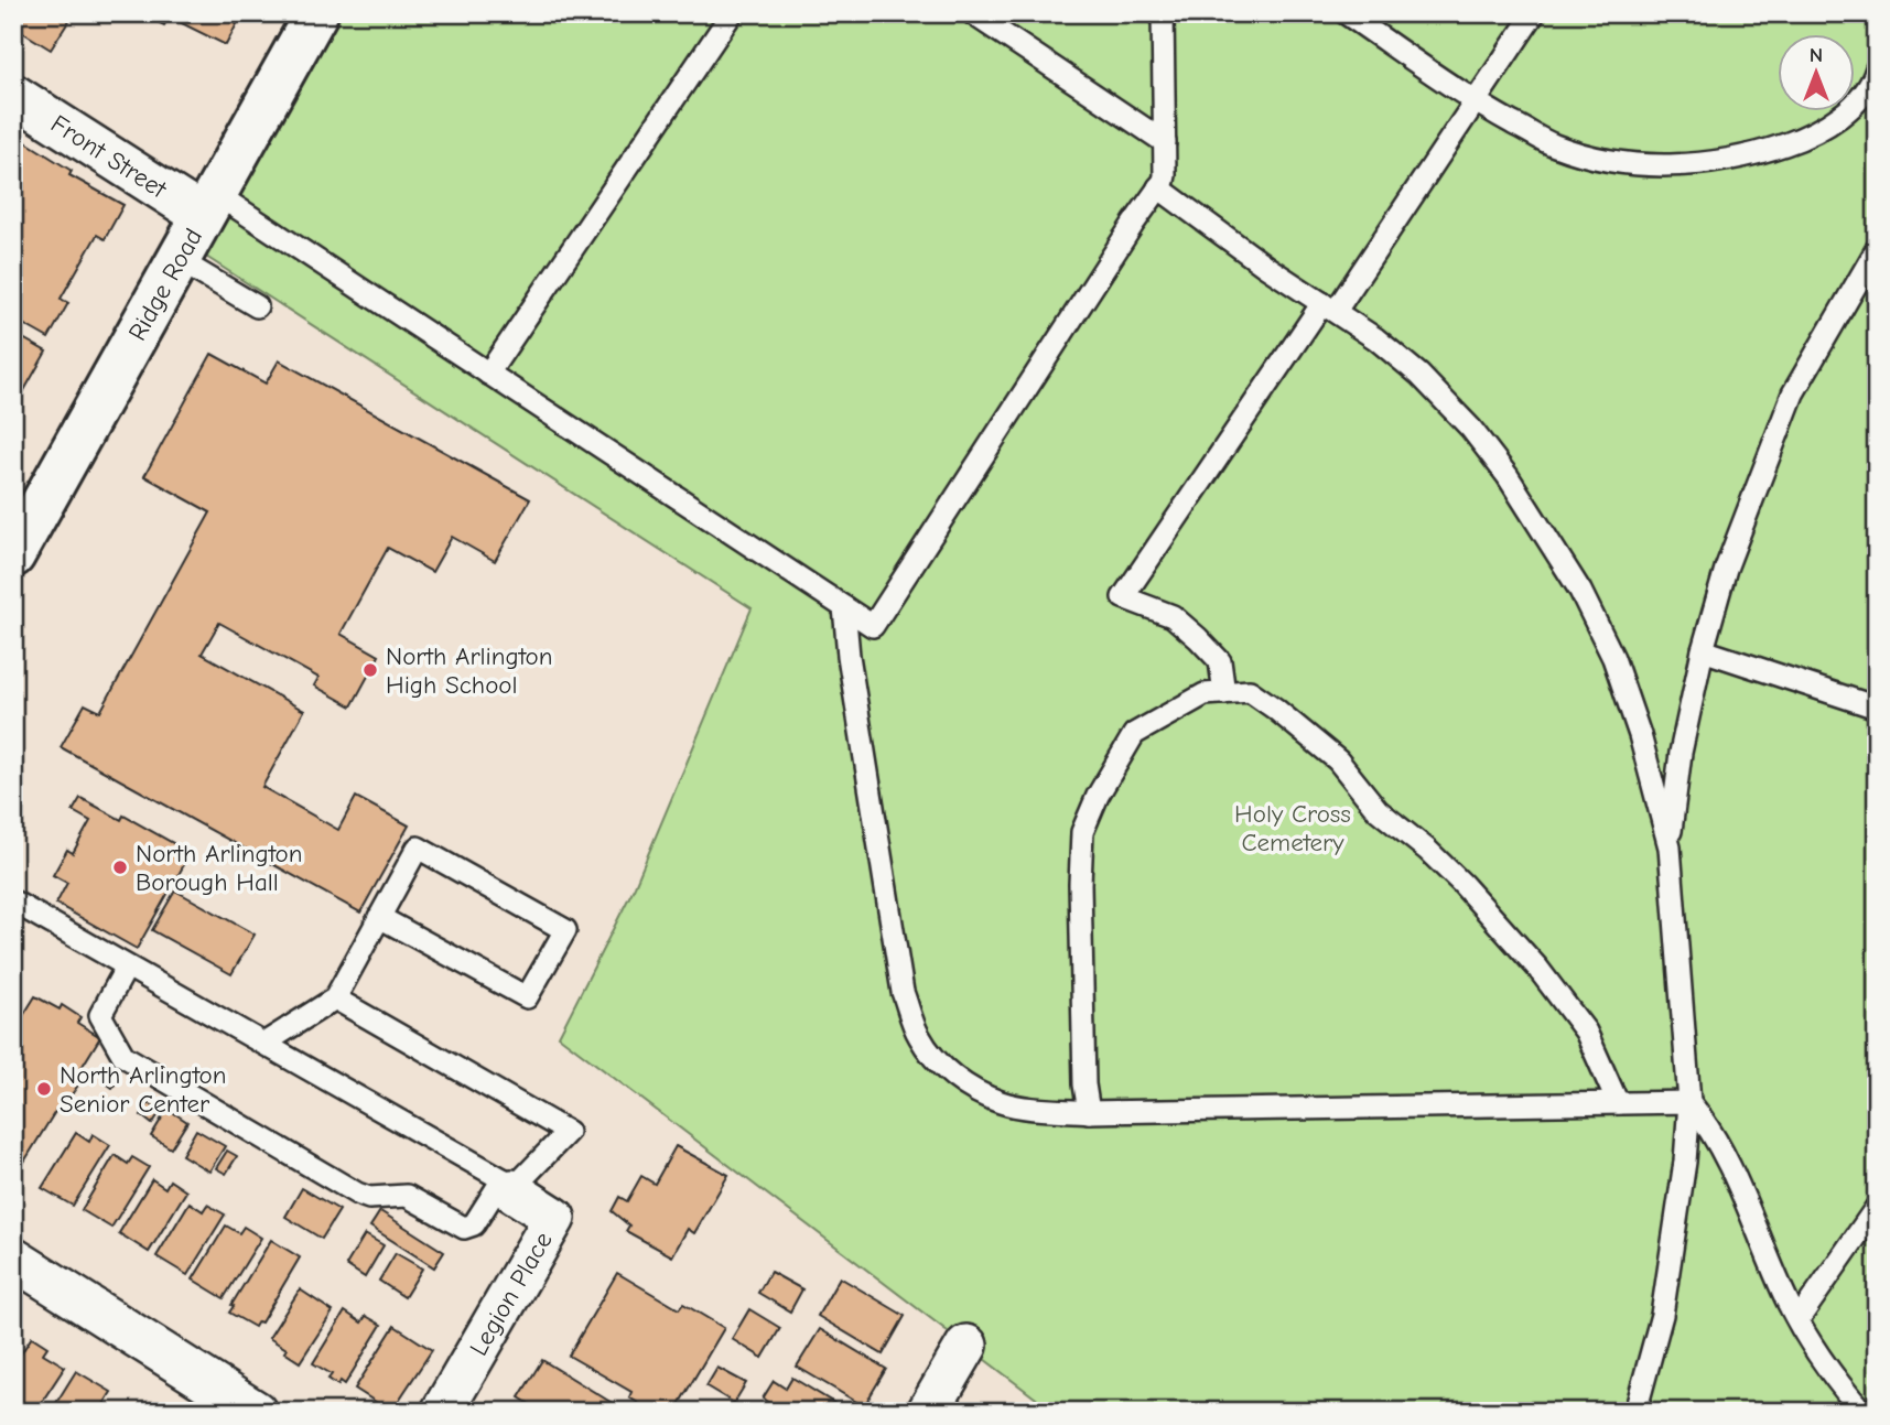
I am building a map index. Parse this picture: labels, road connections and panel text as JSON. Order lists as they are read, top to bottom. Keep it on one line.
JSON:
{"streets":{"main road":["Ridge Road"],"street":["Front Street","Legion Place"]},"crossings":[["Front Street","Ridge Road"]],"parks":["Holy Cross Cemetery"],"places":["North Arlington High School","North Arlington Borough Hall","North Arlington Senior Center"],"north":"top"}
